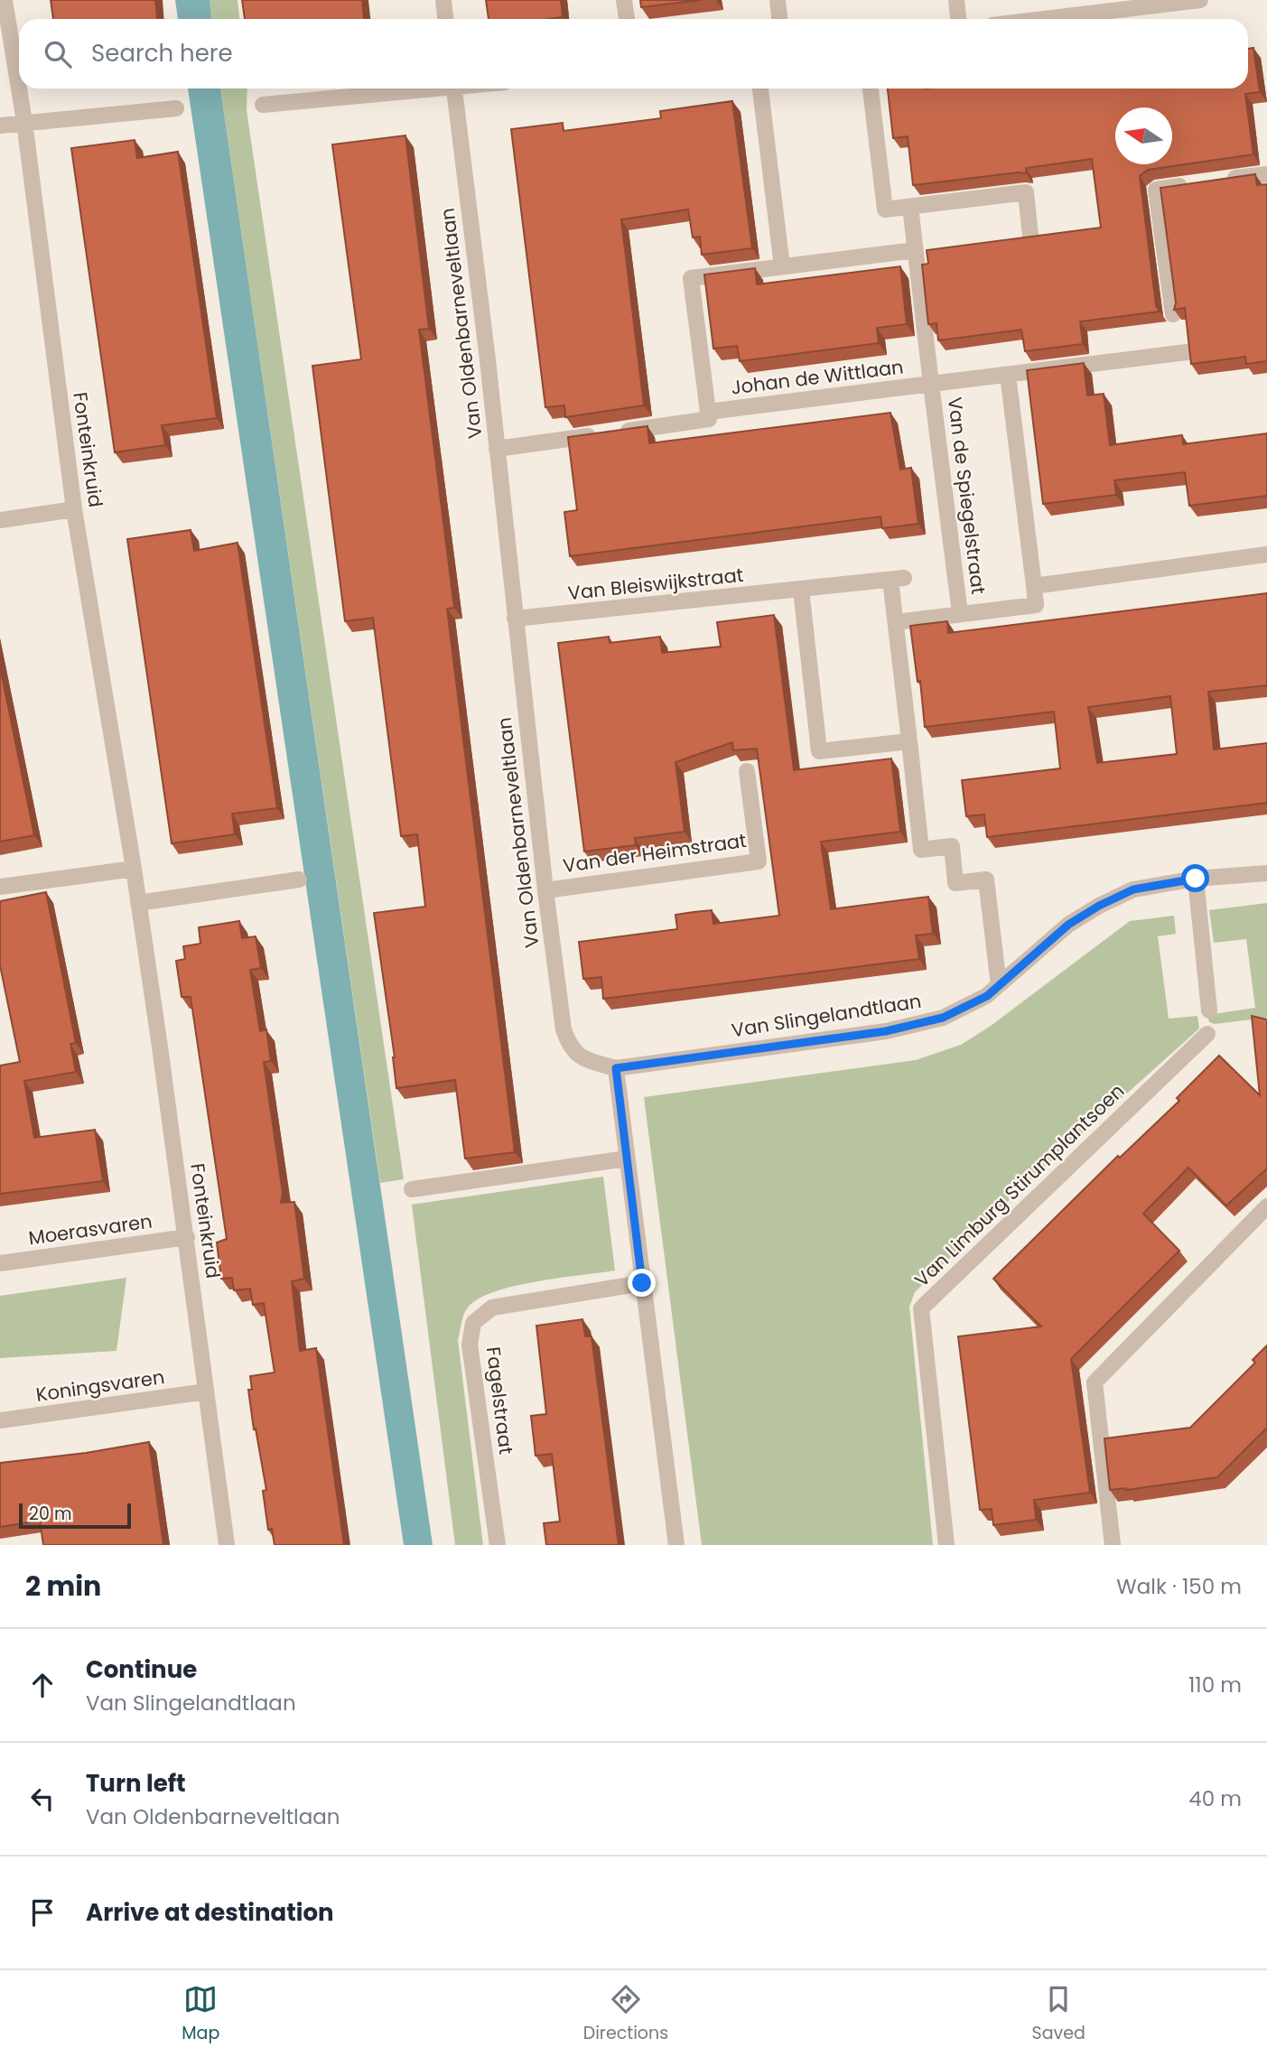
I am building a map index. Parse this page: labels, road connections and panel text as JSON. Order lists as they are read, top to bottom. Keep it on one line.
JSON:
{"streets":{"street":["Van Oldenbarneveltlaan","Johan de Wittlaan","Fonteinkruid","Van de Spiegelstraat","Van Bleiswijkstraat","Van der Heimstraat","Van Slingelandtlaan","Van Limburg Stirumplantsoen","Moerasvaren","Koningsvaren","Fagelstraat"]},"crossings":[["Van Oldenbarneveltlaan","Johan de Wittlaan"],["Van Oldenbarneveltlaan","Van Bleiswijkstraat"],["Van Oldenbarneveltlaan","Van der Heimstraat"],["Van Oldenbarneveltlaan","Van Slingelandtlaan"],["Johan de Wittlaan","Van de Spiegelstraat"],["Fonteinkruid","Moerasvaren"],["Fonteinkruid","Koningsvaren"],["Van de Spiegelstraat","Van Bleiswijkstraat"],["Van Bleiswijkstraat","Van Slingelandtlaan"]],"scale_bar":"20 m","north":"left","page":{"search":"Search here","scale":"20 m","heading":["2 min","Walk · 150 m"],"list":[["Continue","Van Slingelandtlaan","110 m"],["Turn left","Van Oldenbarneveltlaan","40 m"],"Arrive at destination"],"nav":["Map","Directions","Saved"]}}
